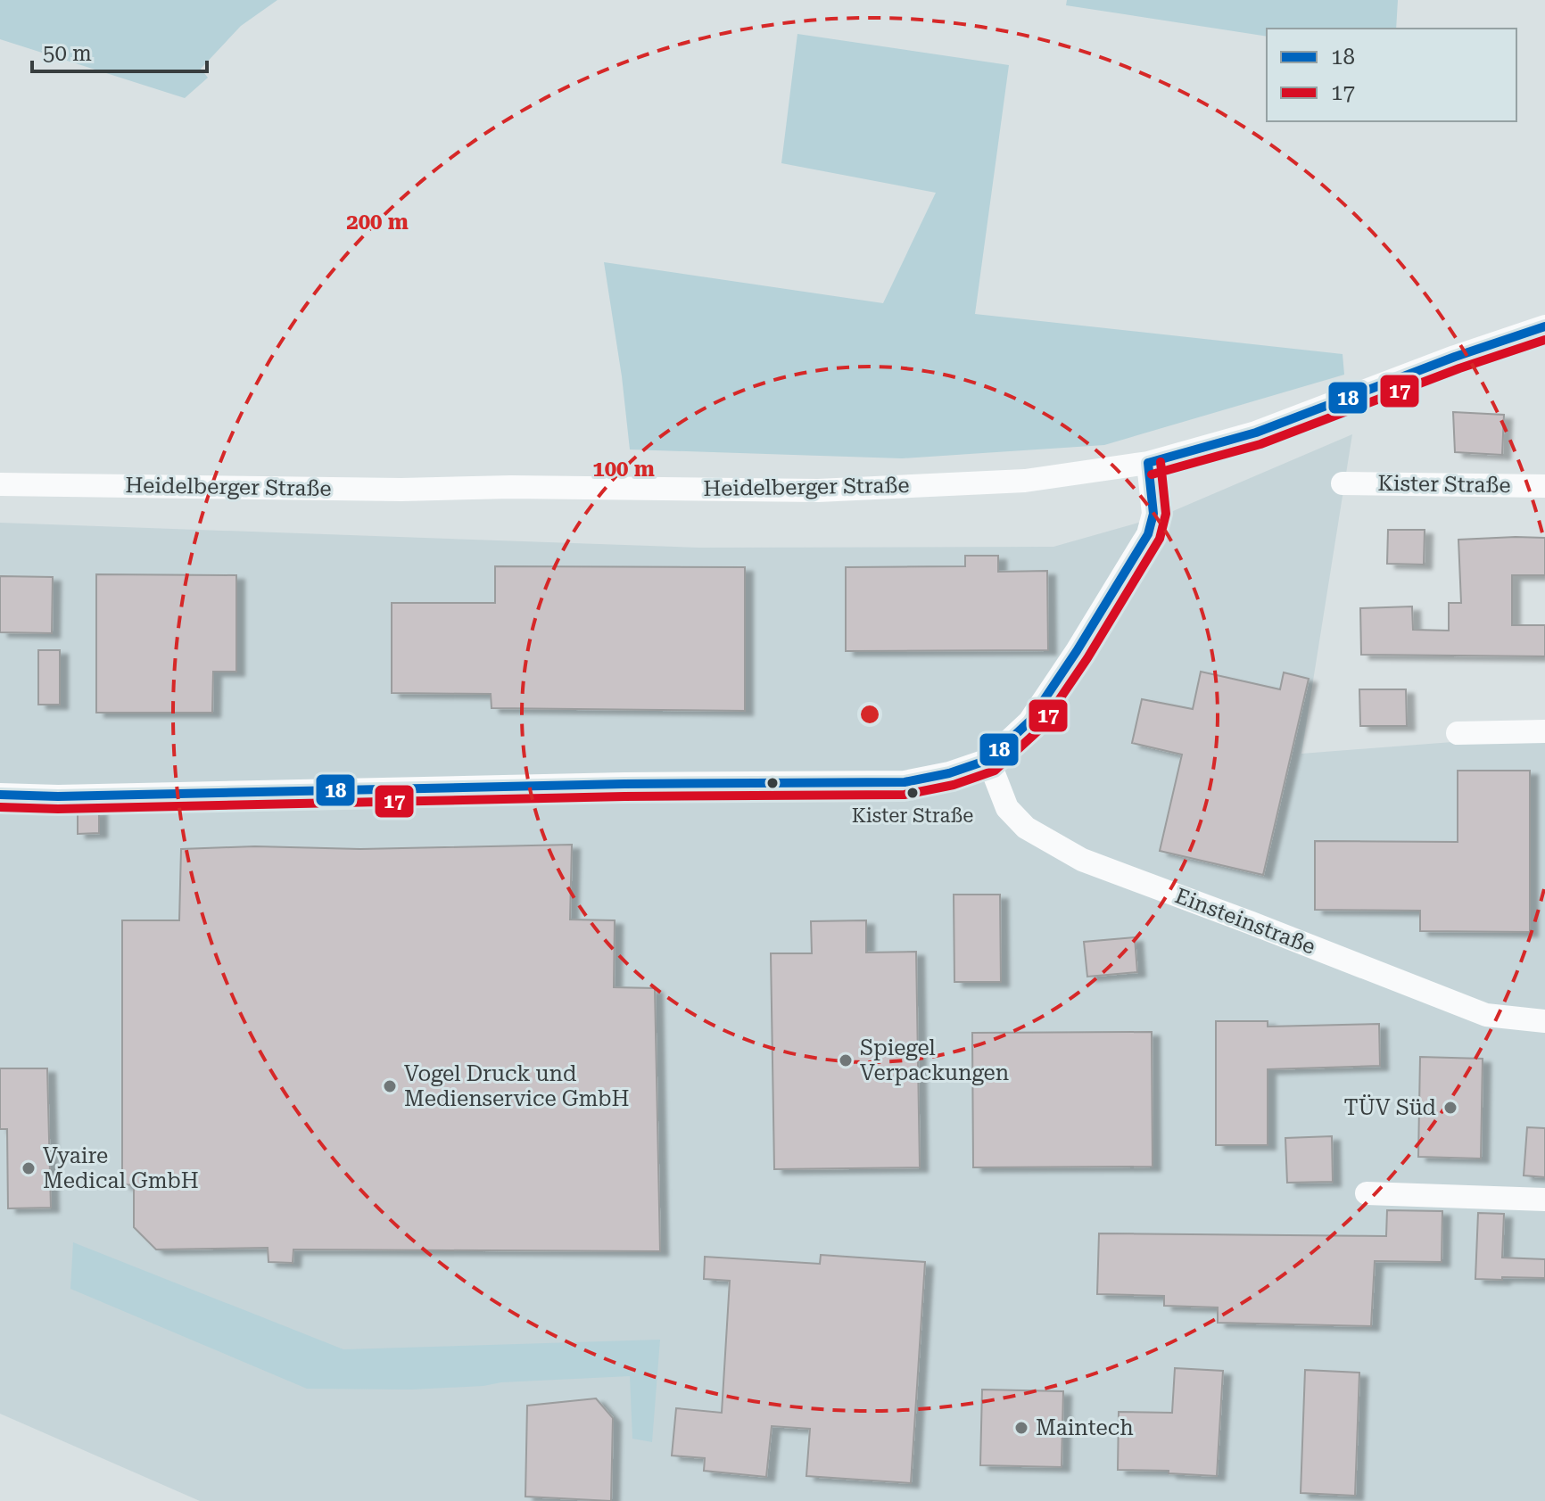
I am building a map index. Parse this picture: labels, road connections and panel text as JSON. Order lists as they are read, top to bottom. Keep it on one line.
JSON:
{"streets":{"street":["Kister Straße","Heidelberger Straße","Einsteinstraße"]},"places":["Kister Straße","Spiegel Verpackungen","Vogel Druck und Medienservice GmbH","TÜV Süd","Vyaire Medical GmbH","Maintech"],"lines":["transit line 18","transit line 17"],"legend":["18","17"],"scale_bar":"50 m","rings":["200 m","100 m"]}
